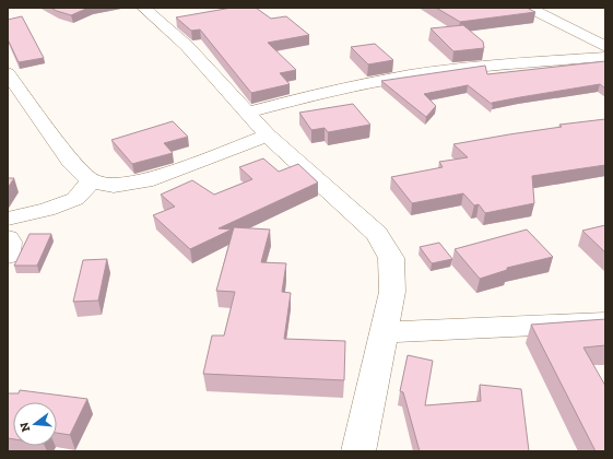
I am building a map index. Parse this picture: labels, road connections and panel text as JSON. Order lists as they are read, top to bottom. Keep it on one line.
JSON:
{"north":"left"}
